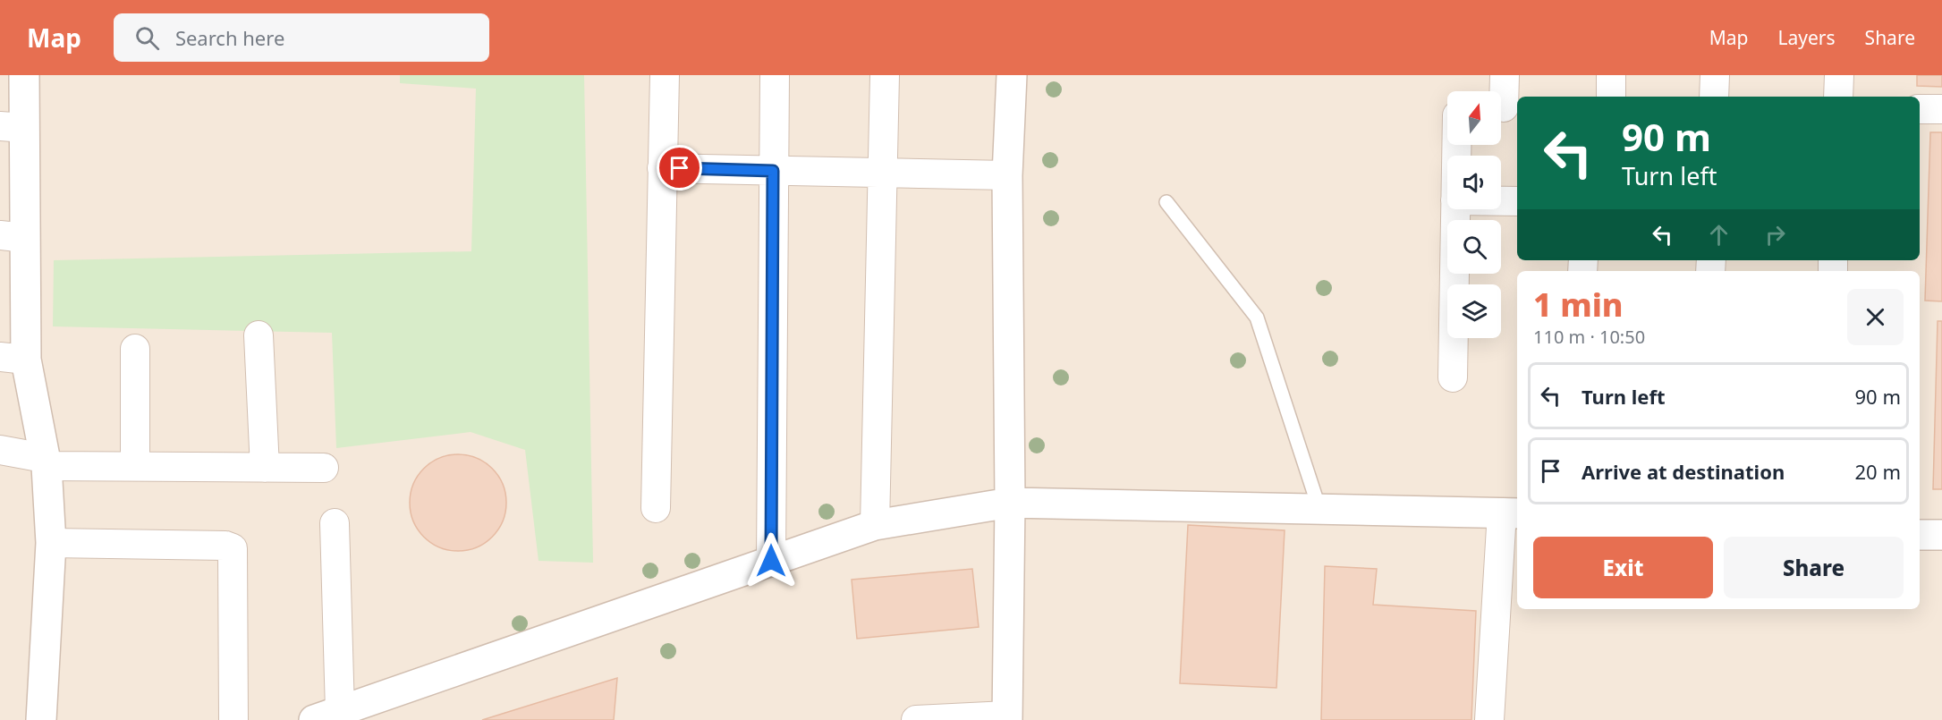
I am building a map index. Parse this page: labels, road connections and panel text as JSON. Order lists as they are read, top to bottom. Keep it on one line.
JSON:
{"north":"top","page":{"header":"Map","search":"Search here","nav":["Map","Layers","Share"],"turn":["90 m","Turn left"],"heading":["1 min","110 m · 10:50"],"list":[{"name":"Turn left","value":"90 m"},{"name":"Arrive at destination","value":"20 m"}],"buttons":["Exit","Share"]}}
